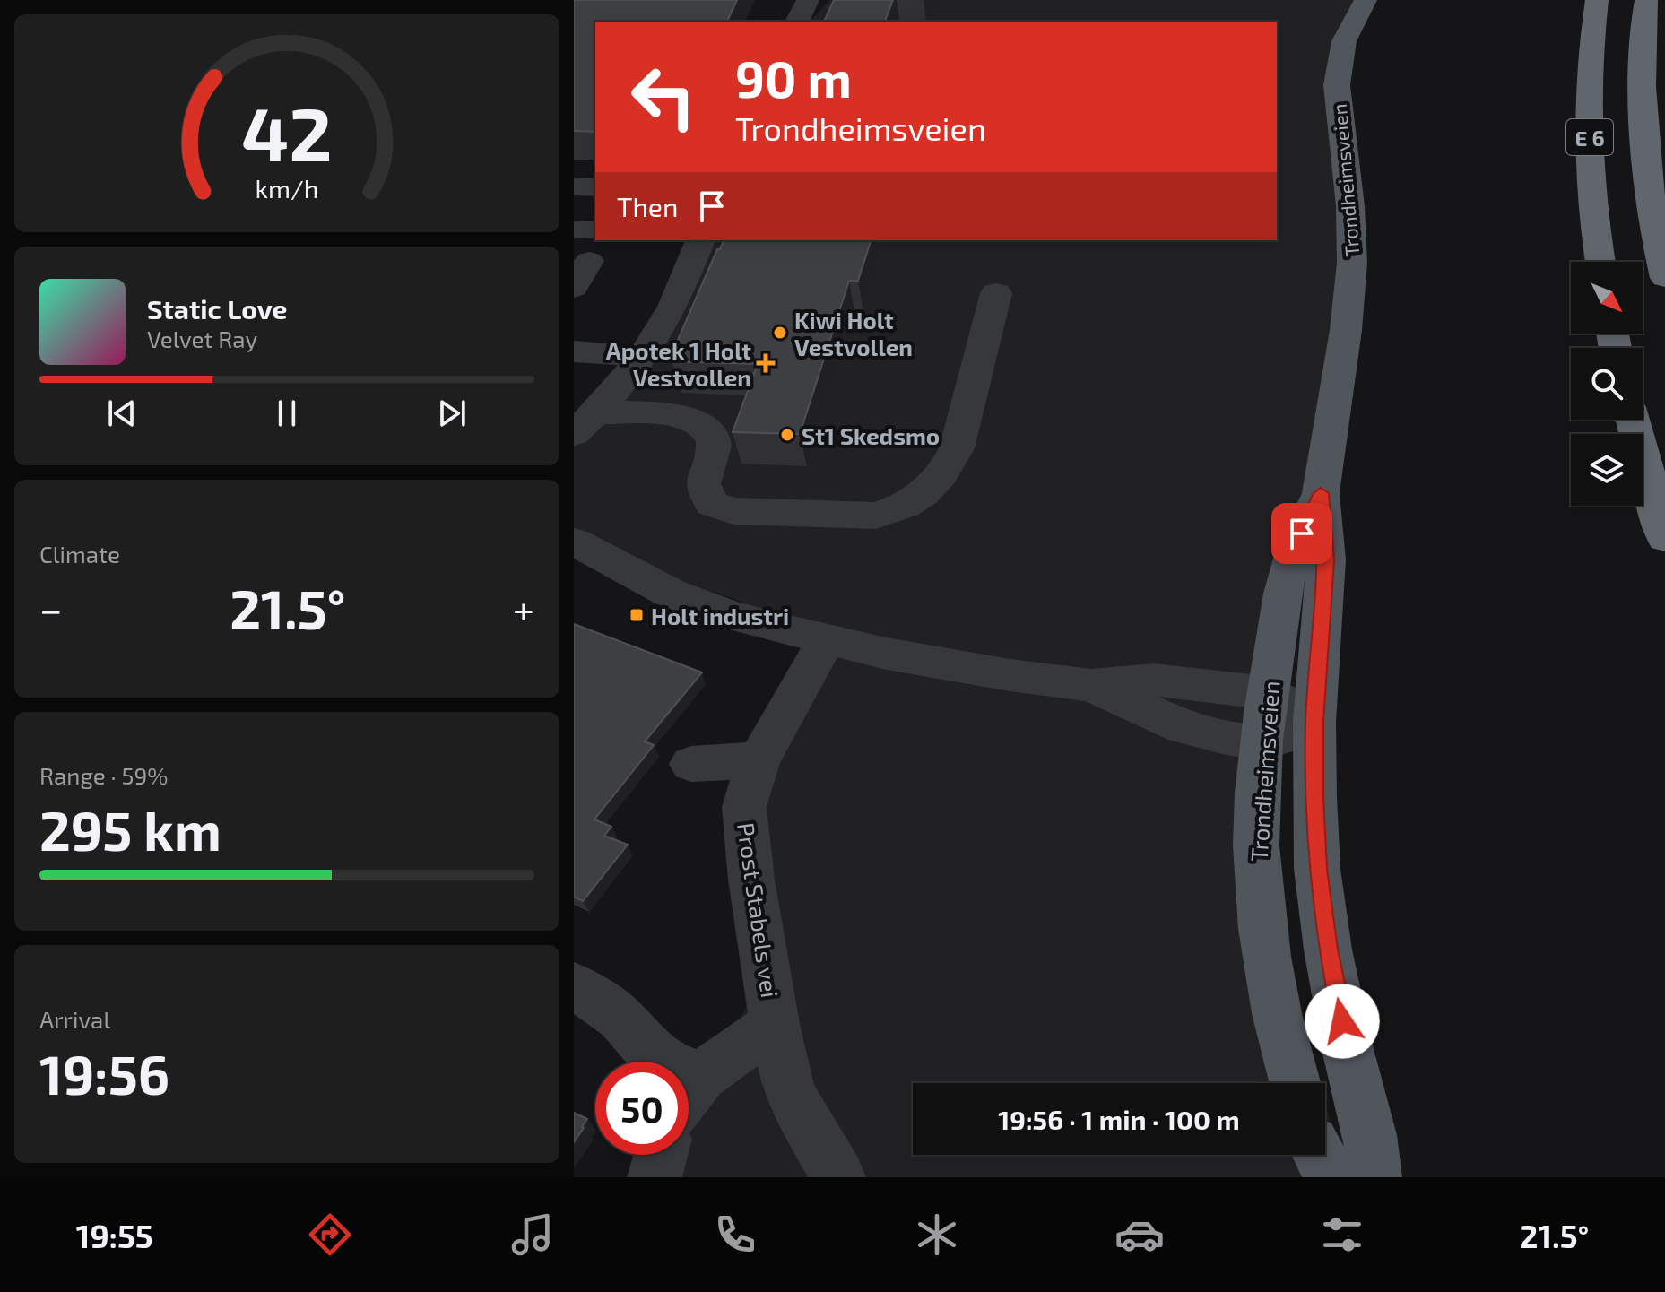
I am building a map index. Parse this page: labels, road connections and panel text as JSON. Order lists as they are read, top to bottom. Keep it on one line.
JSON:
{"streets":{"highway":["E 6"],"main road":["Trondheimsveien"],"street":["Prost Stabels vei"]},"places":{"other":["Kiwi Holt Vestvollen","St1 Skedsmo"],"health":["Apotek 1 Holt Vestvollen"],"transit":["Holt industri"]},"north":"bottom right","page":{"turn":["90 m","Trondheimsveien"],"then":"Then","song":["Static Love","Velvet Ray"],"tile":["Climate",["Range · 59%","295 km"],["Arrival","19:56"]],"heat":["−","21.5°","+"],"limit":"50","trip":"19:56 · 1 min · 100 m","tabs":["19:55","21.5°"],"gauge":["42","km/h"]}}
